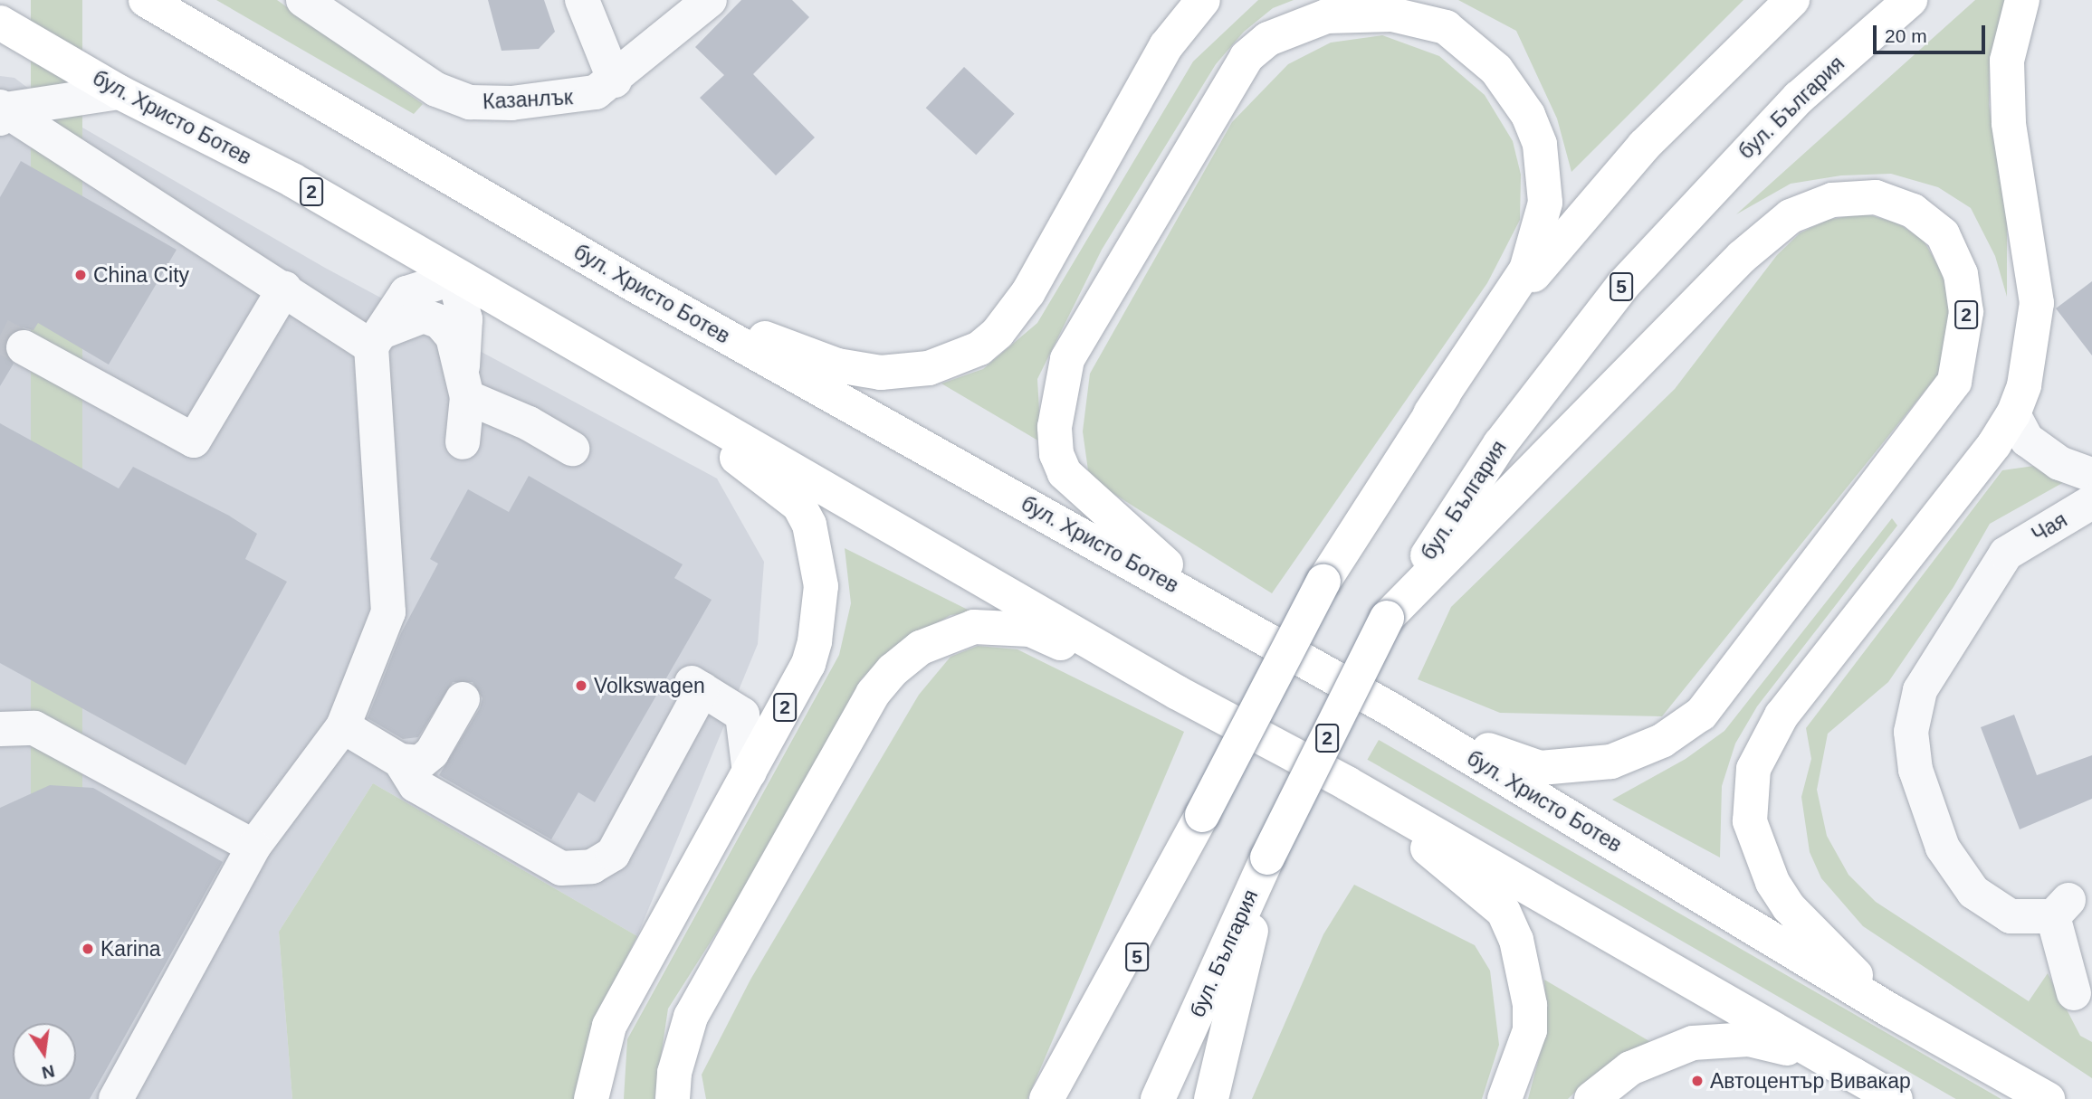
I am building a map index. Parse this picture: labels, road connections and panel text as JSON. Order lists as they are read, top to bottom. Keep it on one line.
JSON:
{"streets":{"main road":["бул. България","бул. Христо Ботев","2","5"],"street":["Казанлък","Чая"]},"crossings":[["бул. България","2"],["бул. Христо Ботев","2"]],"places":["China City","Volkswagen","Karina","Автоцентър Вивакар"],"scale_bar":"20 m","north":"bottom"}
